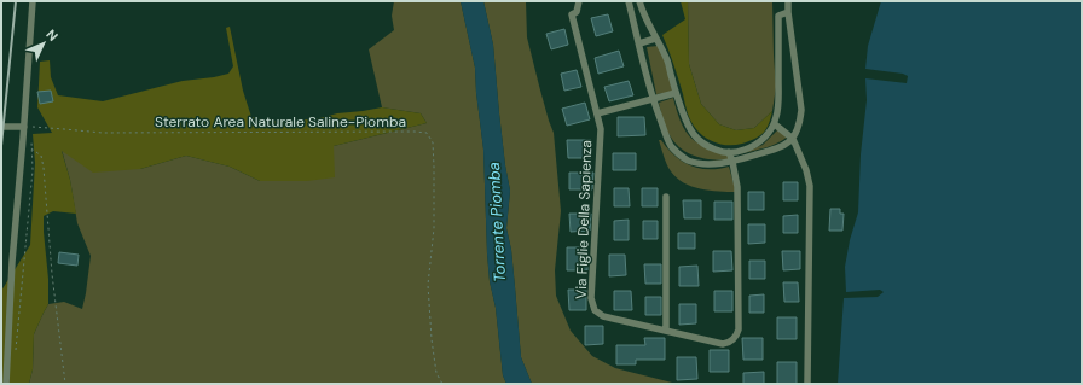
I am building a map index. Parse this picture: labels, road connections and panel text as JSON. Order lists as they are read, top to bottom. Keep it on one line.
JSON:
{"streets":{"street":["Via Figlie Della Sapienza"],"path":["Sterrato Area Naturale Saline-Piomba"]},"water":["Torrente Piomba"],"north":"top right"}
